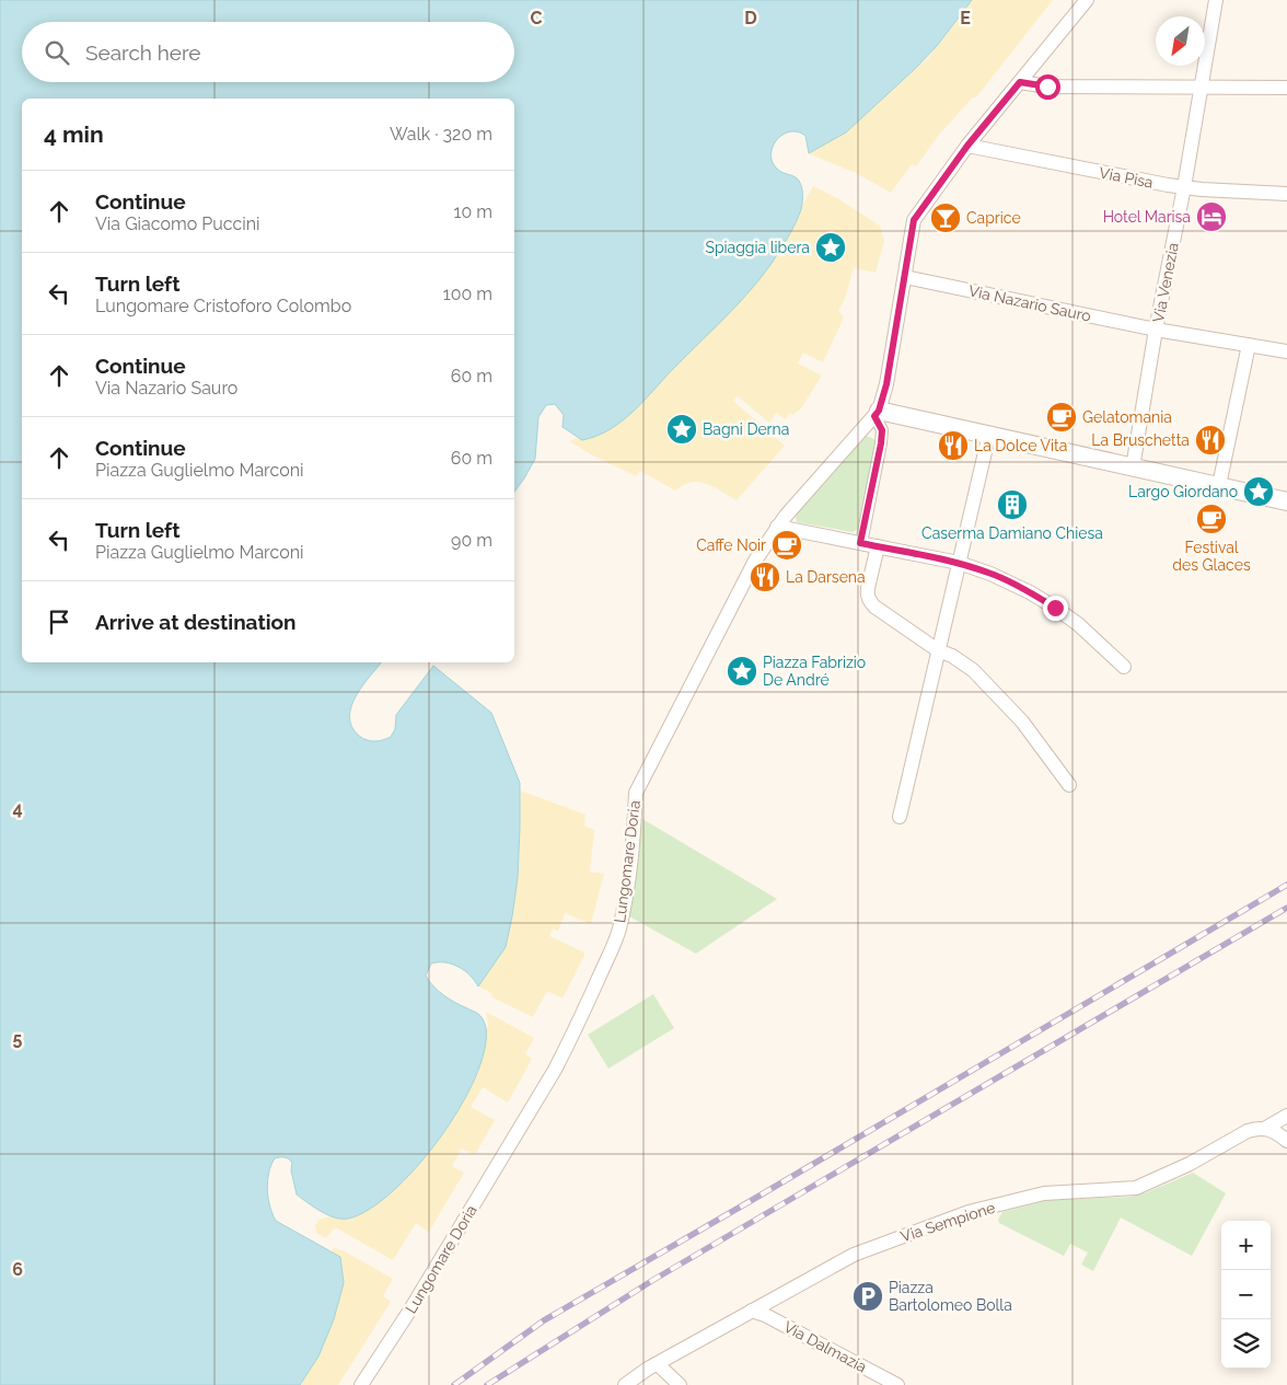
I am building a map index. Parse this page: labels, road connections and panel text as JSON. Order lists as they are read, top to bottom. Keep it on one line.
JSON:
{"streets":{"street":["Via Pisa","Via Venezia","Via Nazario Sauro","Lungomare Doria","Via Sempione","Via Dalmazia"]},"crossings":[["Via Pisa","Via Venezia"],["Via Venezia","Via Nazario Sauro"],["Via Sempione","Via Dalmazia"]],"places":{"hotel":["Hotel Marisa"],"bar":["Caprice"],"place":["Spiaggia libera","Bagni Derna","Largo Giordano","Piazza Fabrizio De André"],"cafe":["Gelatomania","Festival des Glaces","Caffe Noir"],"restaurant":["La Bruschetta","La Dolce Vita","La Darsena"],"building":["Caserma Damiano Chiesa"],"parking":["Piazza Bartolomeo Bolla"]},"north":"bottom left","page":{"search":"Search here","heading":["4 min","Walk · 320 m"],"list":[["Continue","Via Giacomo Puccini","10 m"],["Turn left","Lungomare Cristoforo Colombo","100 m"],["Continue","Via Nazario Sauro","60 m"],["Continue","Piazza Guglielmo Marconi","60 m"],["Turn left","Piazza Guglielmo Marconi","90 m"],"Arrive at destination"],"map_buttons":["+","−"]},"grid":{"columns":["C","D","E"],"rows":["4","5","6"]}}
